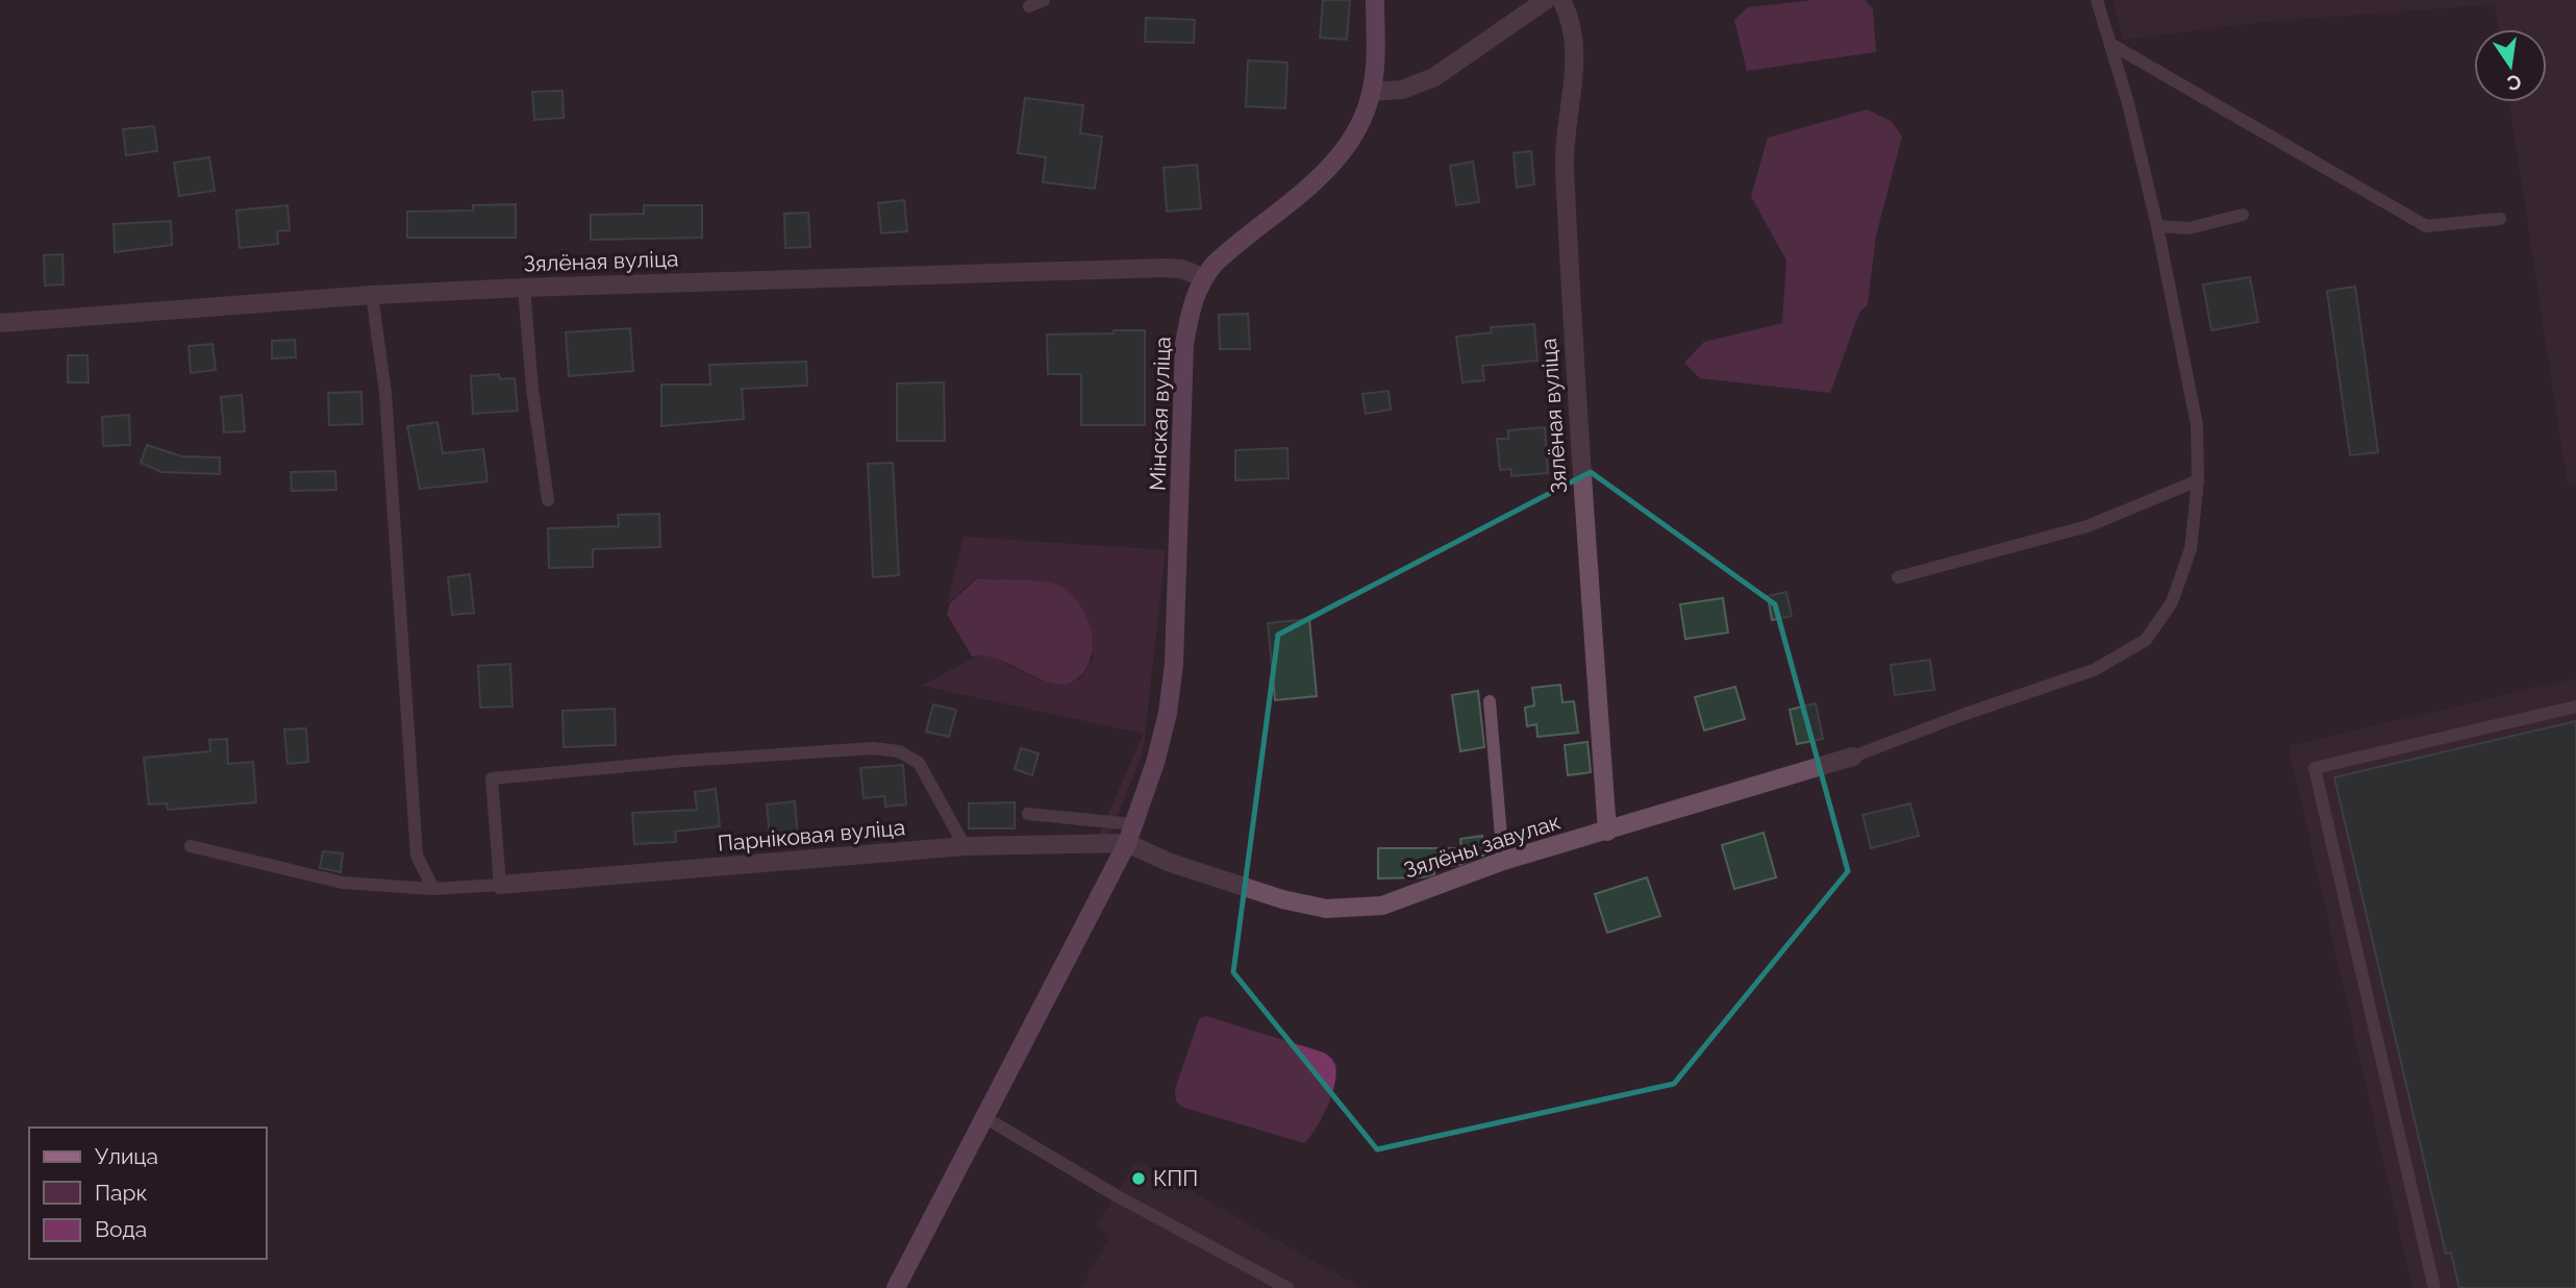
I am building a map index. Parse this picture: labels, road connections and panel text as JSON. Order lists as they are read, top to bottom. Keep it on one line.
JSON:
{"streets":{"street":["Зялёная вуліца","Мінская вуліца","Парніковая вуліца","Зялёны завулак"]},"crossings":[["Зялёная вуліца","Мінская вуліца"],["Зялёная вуліца","Зялёны завулак"],["Мінская вуліца","Парніковая вуліца"],["Мінская вуліца","Зялёны завулак"],["Парніковая вуліца","Зялёны завулак"]],"places":["КПП"],"legend":["Улица","Парк","Вода"],"north":"bottom"}
